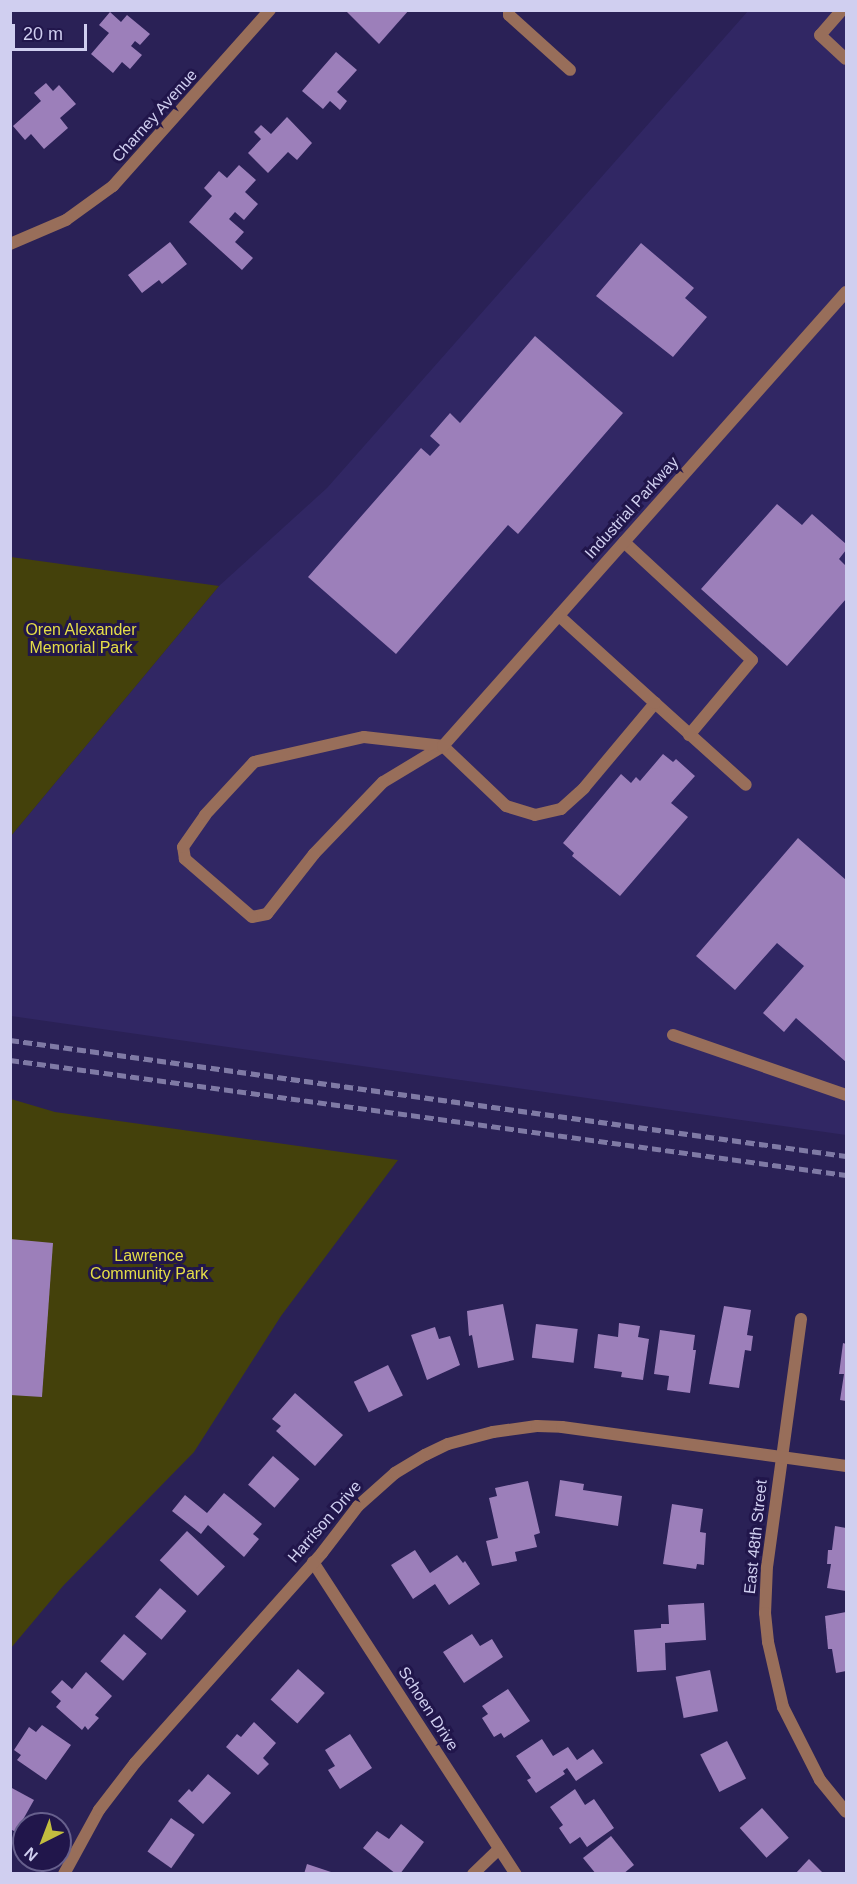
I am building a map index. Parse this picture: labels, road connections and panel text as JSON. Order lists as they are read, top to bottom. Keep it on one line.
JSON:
{"streets":{"street":["Charney Avenue","Industrial Parkway","Harrison Drive","East 48th Street","Schoen Drive"]},"crossings":[["Harrison Drive","East 48th Street"],["Harrison Drive","Schoen Drive"]],"parks":["Oren Alexander Memorial Park","Lawrence Community Park"],"scale_bar":"20 m","north":"bottom left"}
